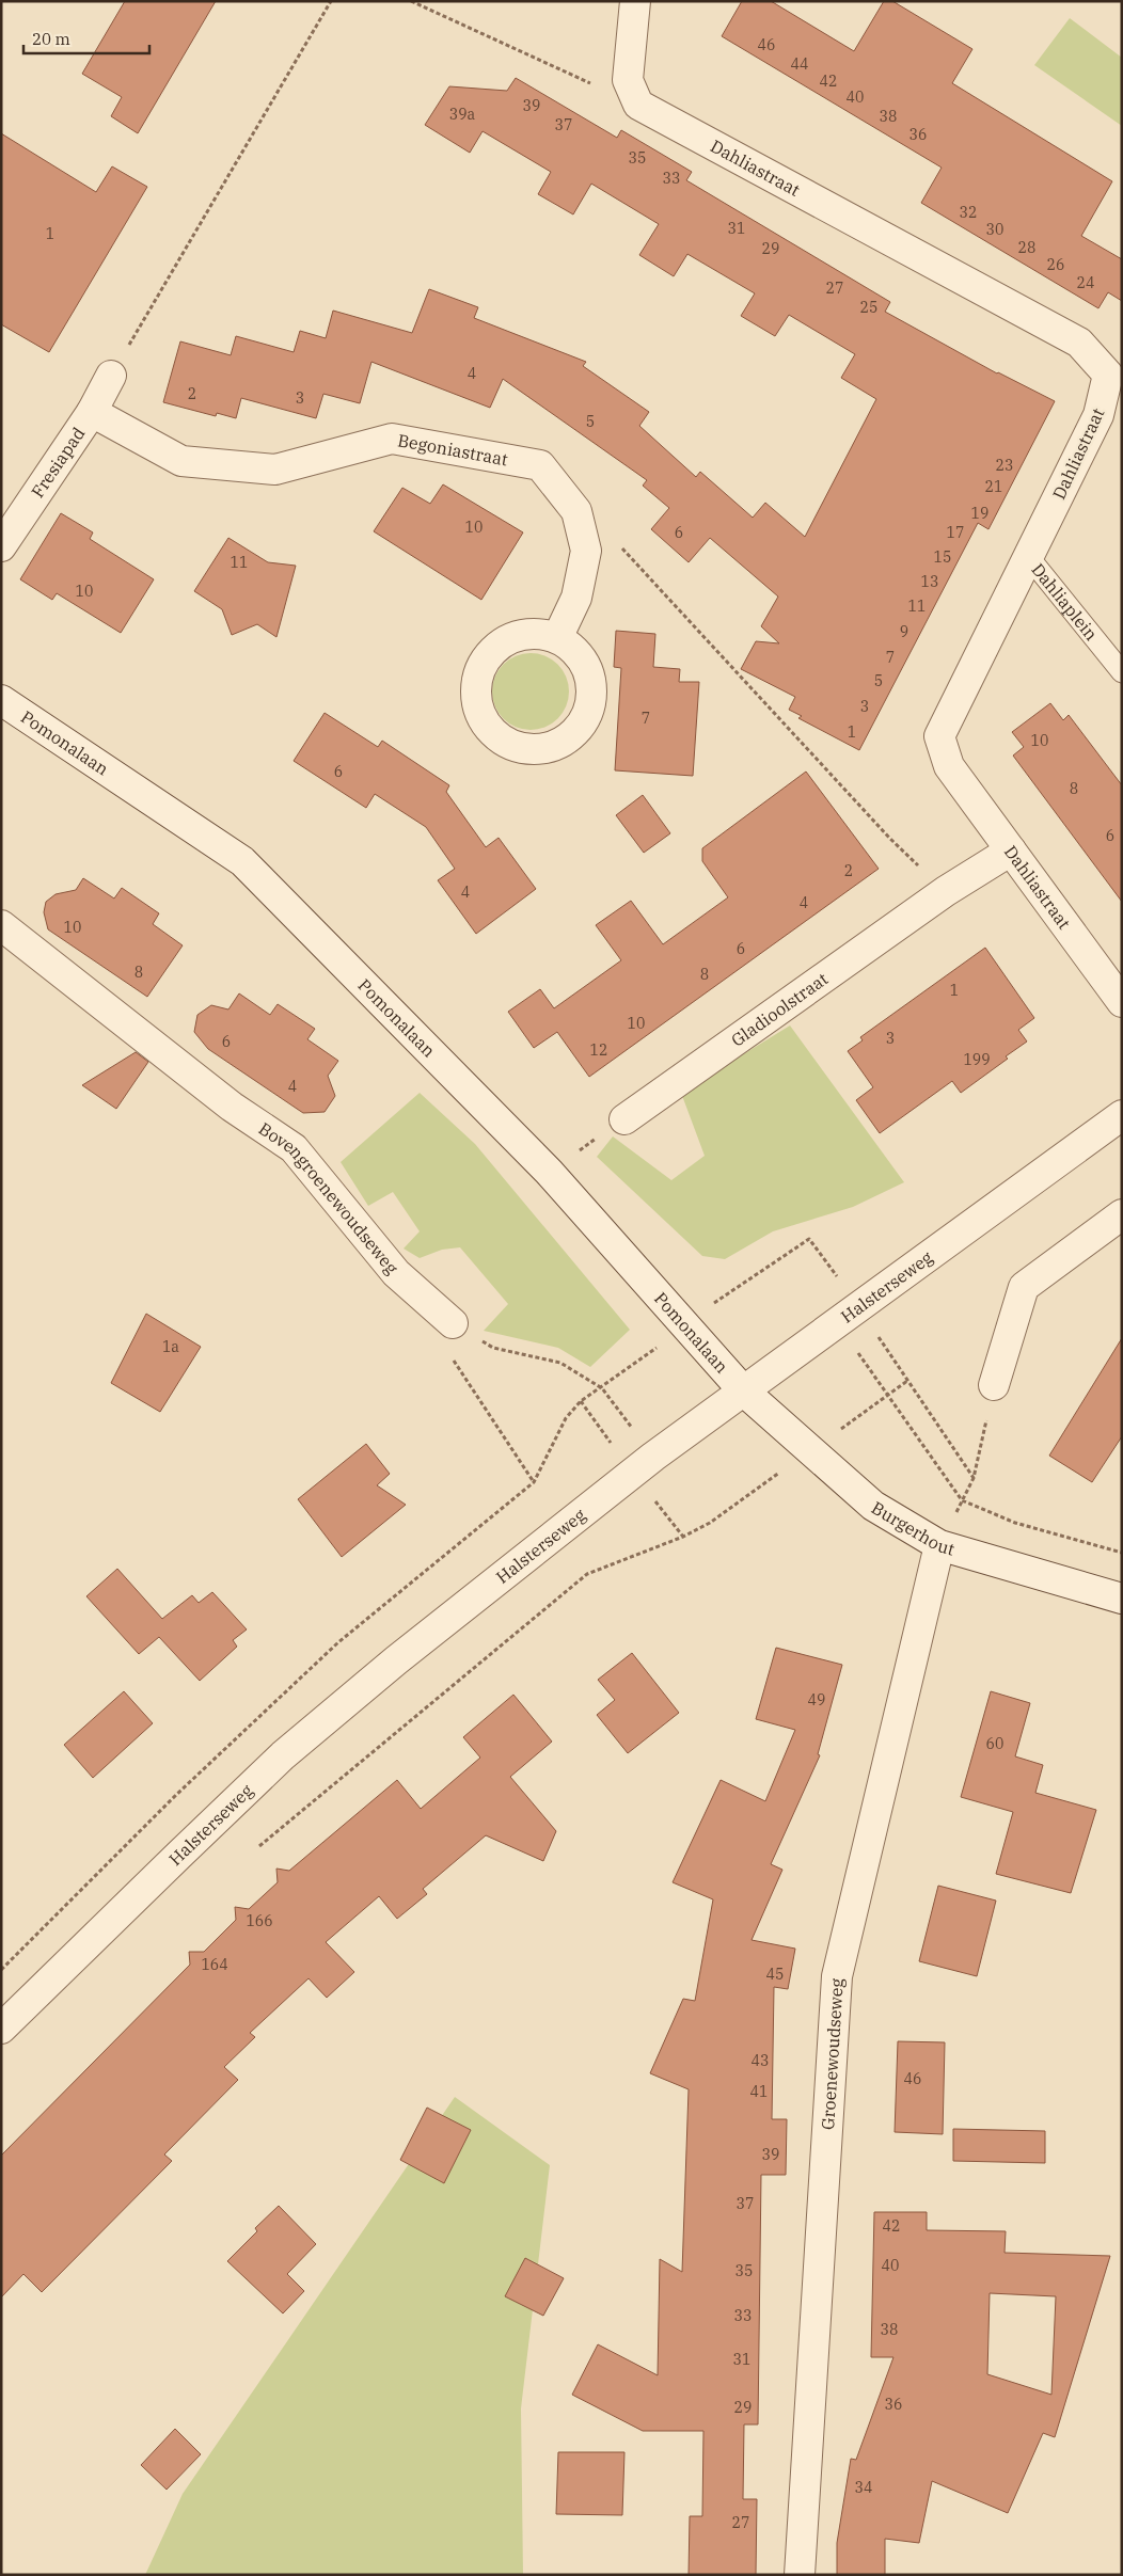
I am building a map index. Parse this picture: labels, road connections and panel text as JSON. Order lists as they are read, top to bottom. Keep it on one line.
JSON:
{"streets":{"street":["Dahliastraat","Begoniastraat","Fresiapad","Pomonalaan","Gladioolstraat","Bovengroenewoudseweg","Halsterseweg","Burgerhout","Groenewoudseweg"],"lane":["Dahliaplein"]},"crossings":[["Dahliastraat","Dahliaplein"],["Dahliastraat","Gladioolstraat"],["Begoniastraat","Fresiapad"],["Pomonalaan","Halsterseweg"],["Pomonalaan","Burgerhout"],["Halsterseweg","Burgerhout"],["Burgerhout","Groenewoudseweg"]],"house_numbers":["46","44","42","40","39","39a","38","37","36","35","33","32","31","30","1","28","29","26","24","27","25","4","2","3","5","23","21","19","10","6","17","15","11","13","10","11","9","7","5","3","7","1","10","6","8","6","2","4","4","10","6","8","8","1","10","3","6","12","199","4","1a","49","60","166","164","45","43","46","41","39","37","42","40","35","33","38","31","36","29","34","27"],"scale_bar":"20 m"}
